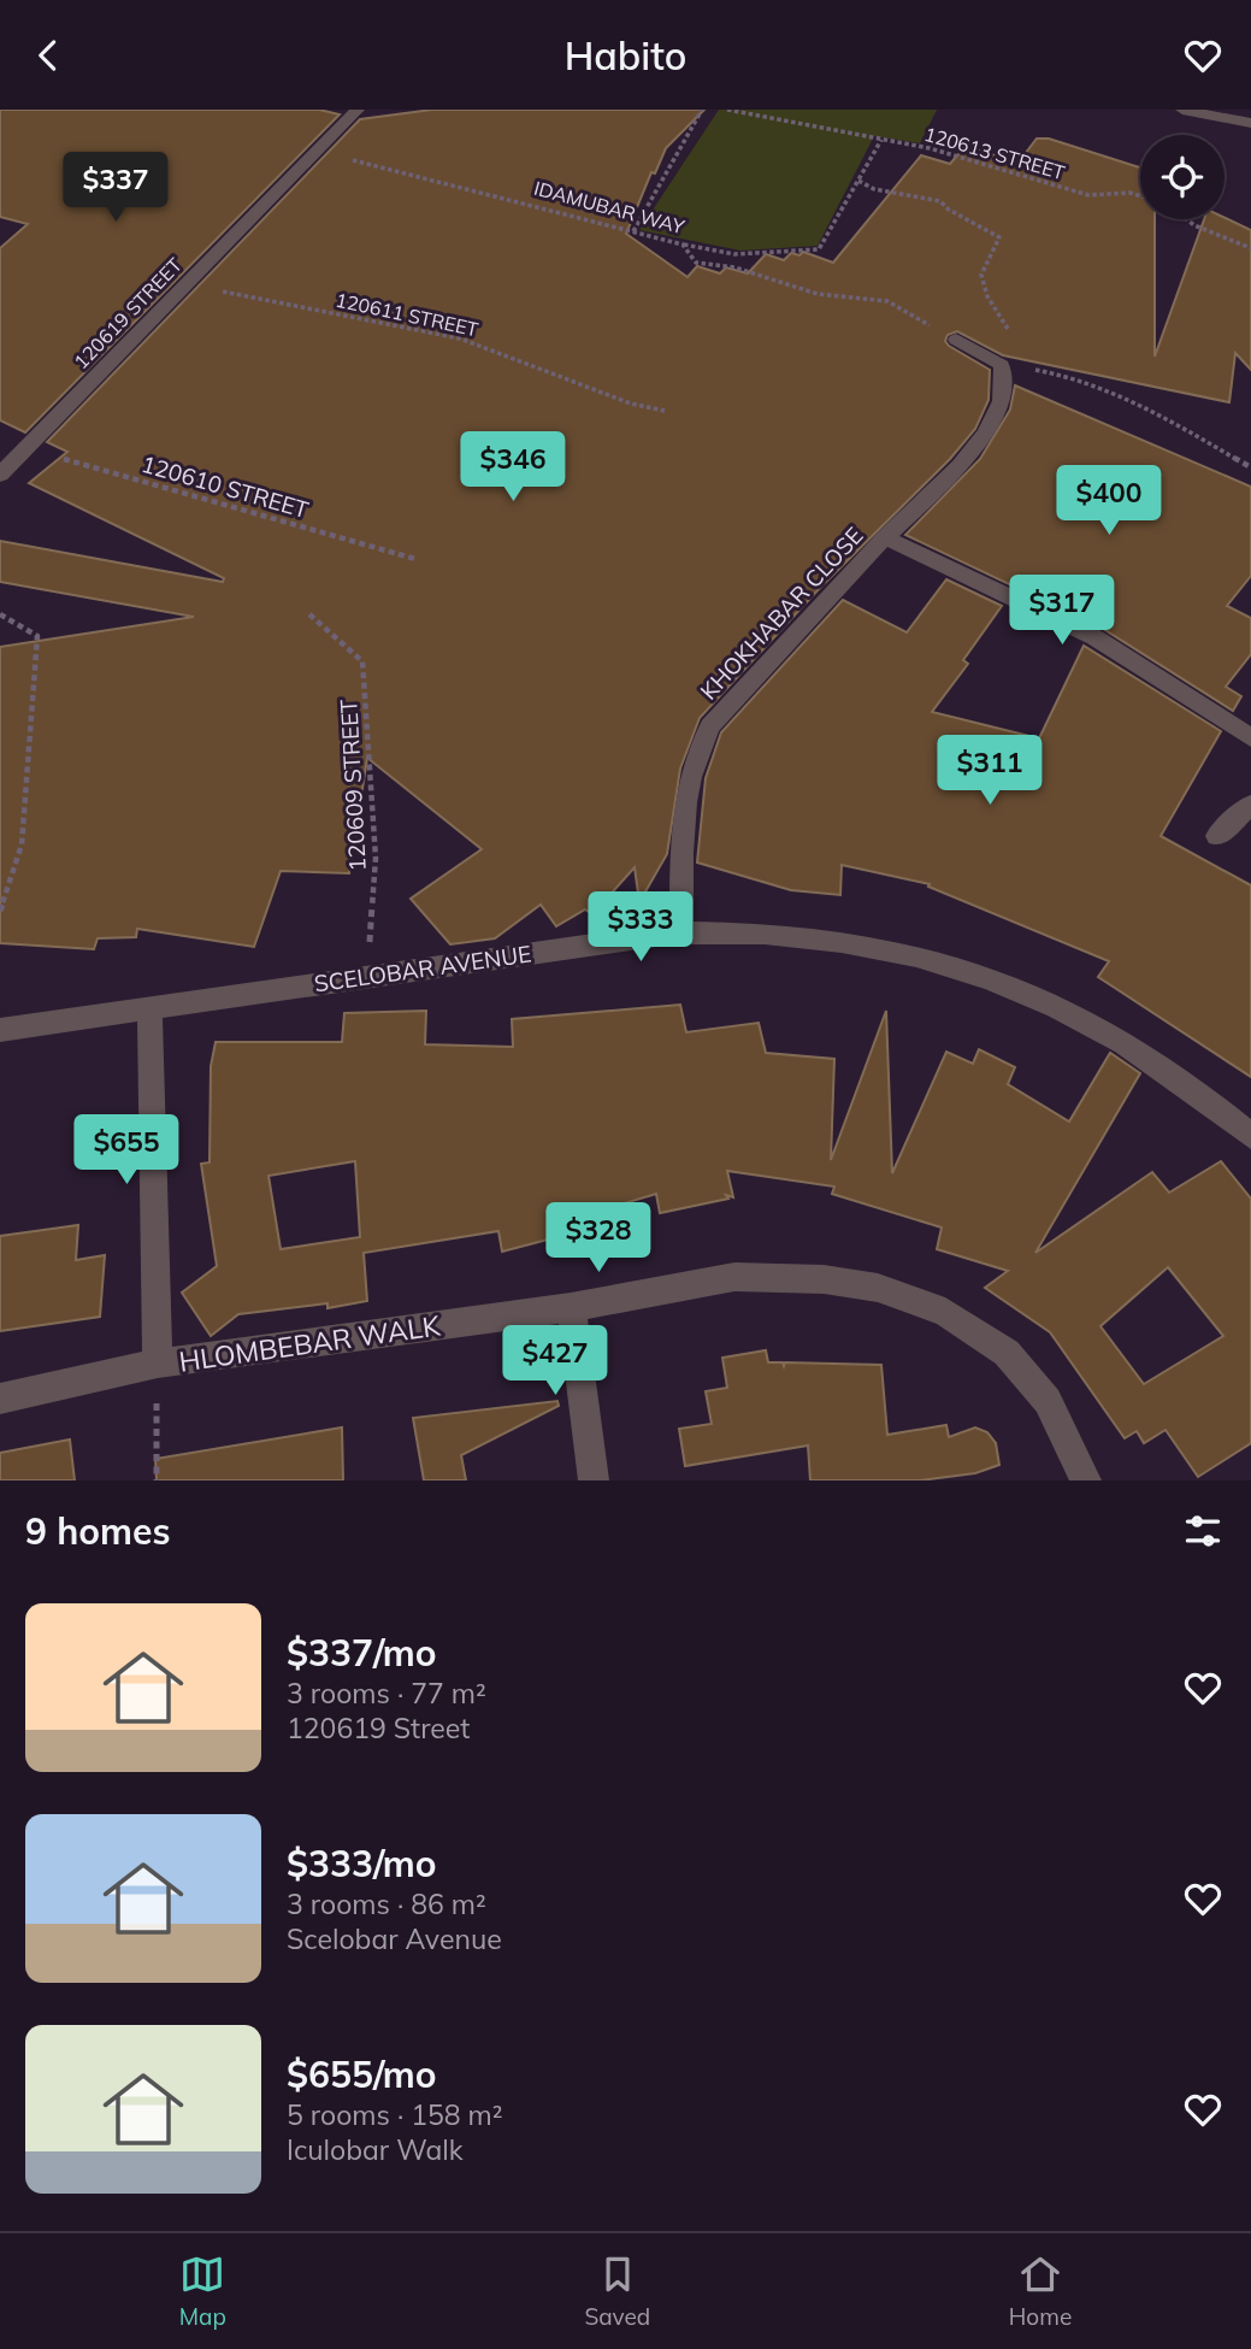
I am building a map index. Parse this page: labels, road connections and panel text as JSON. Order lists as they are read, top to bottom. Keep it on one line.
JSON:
{"streets":{"street":["120619 STREET","KHOKHABAR CLOSE","SCELOBAR AVENUE","HLOMBEBAR WALK"],"path":["120613 STREET","IDAMUBAR WAY","120611 STREET","120610 STREET","120609 STREET"]},"crossings":[["IDAMUBAR WAY","120619 STREET"],["120619 STREET","120611 STREET"],["120619 STREET","120610 STREET"],["KHOKHABAR CLOSE","SCELOBAR AVENUE"],["120609 STREET","SCELOBAR AVENUE"]],"page":{"header":"Habito","price":["$337","$346","$400","$317","$311","$333","$655","$328","$427"],"heading":"9 homes","list":[{"name":"$337/mo","note":"3 rooms · 77 m² · 120619 Street"},{"name":"$333/mo","note":"3 rooms · 86 m² · Scelobar Avenue"},{"name":"$655/mo","note":"5 rooms · 158 m² · Iculobar Walk"}],"tabs":["Map","Saved","Home"]}}
